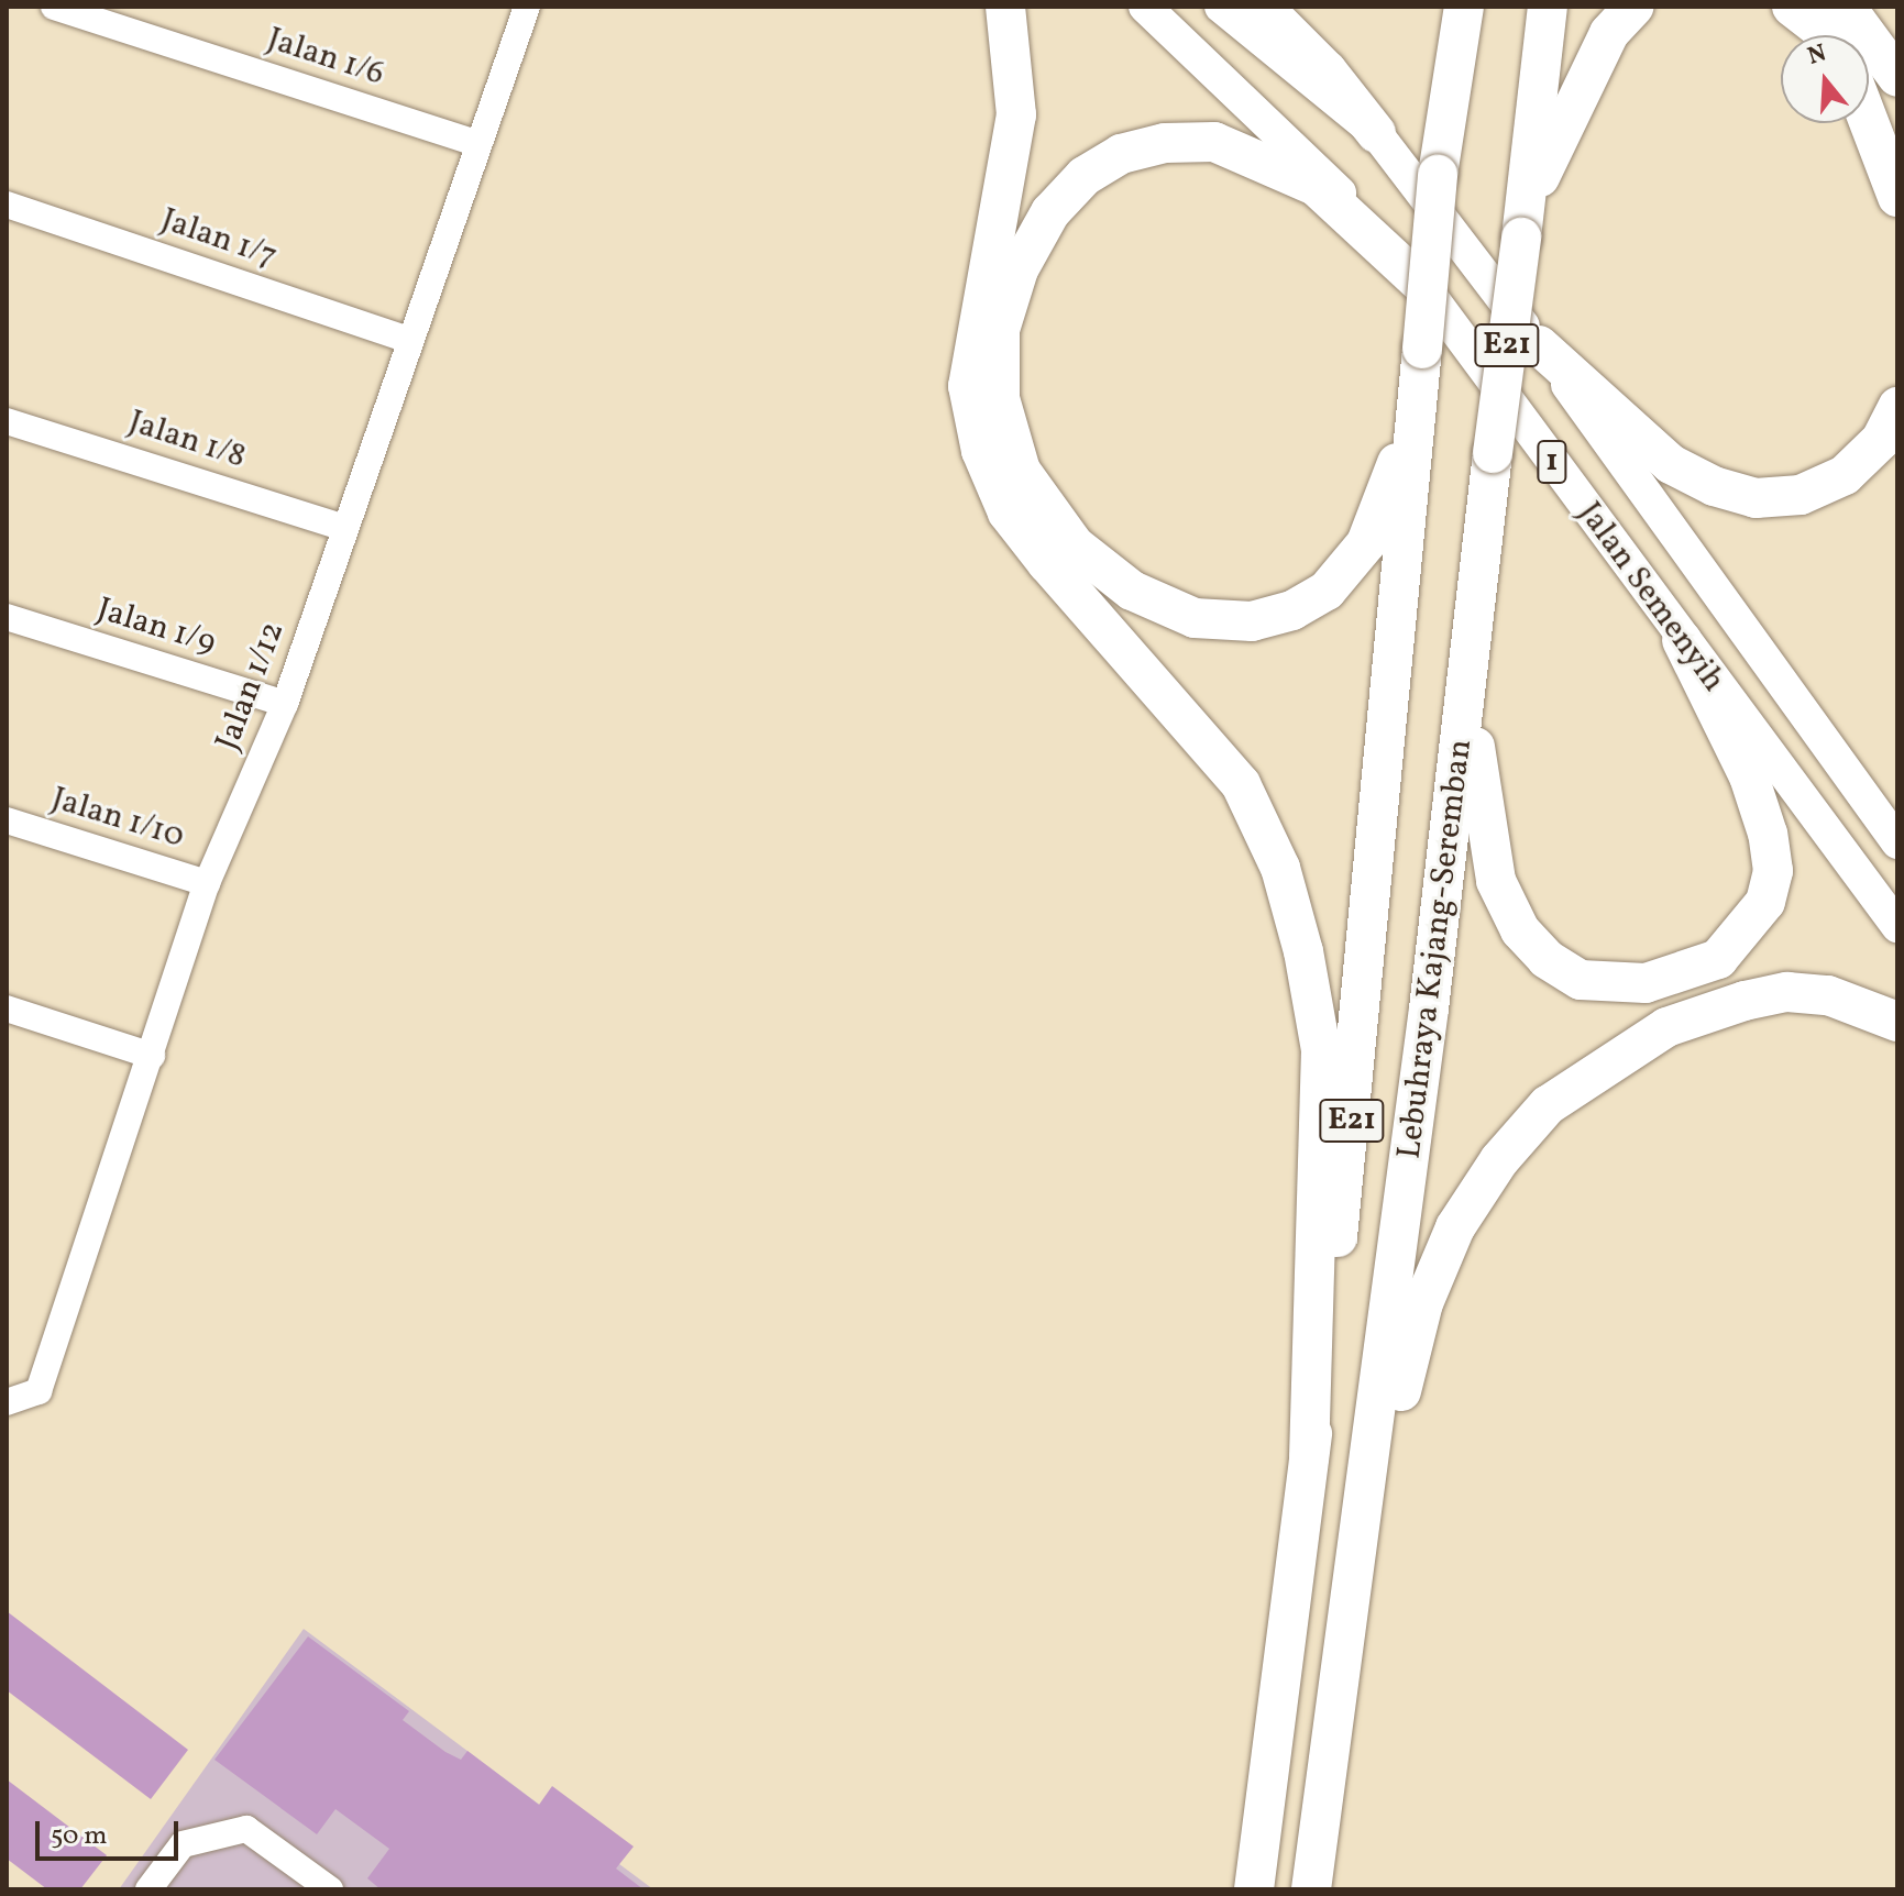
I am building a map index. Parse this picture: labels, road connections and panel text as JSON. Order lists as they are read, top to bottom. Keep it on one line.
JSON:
{"streets":{"highway":["E21","Lebuhraya Kajang-Seremban"],"main road":["1","Jalan Semenyih"],"street":["Jalan 1/6","Jalan 1/7","Jalan 1/8","Jalan 1/9","Jalan 1/12","Jalan 1/10"]},"crossings":[["Jalan 1/6","Jalan 1/12"],["Jalan 1/7","Jalan 1/12"],["Jalan 1/8","Jalan 1/12"],["Jalan 1/9","Jalan 1/12"],["Jalan 1/12","Jalan 1/10"]],"scale_bar":"50 m","north":"top"}
